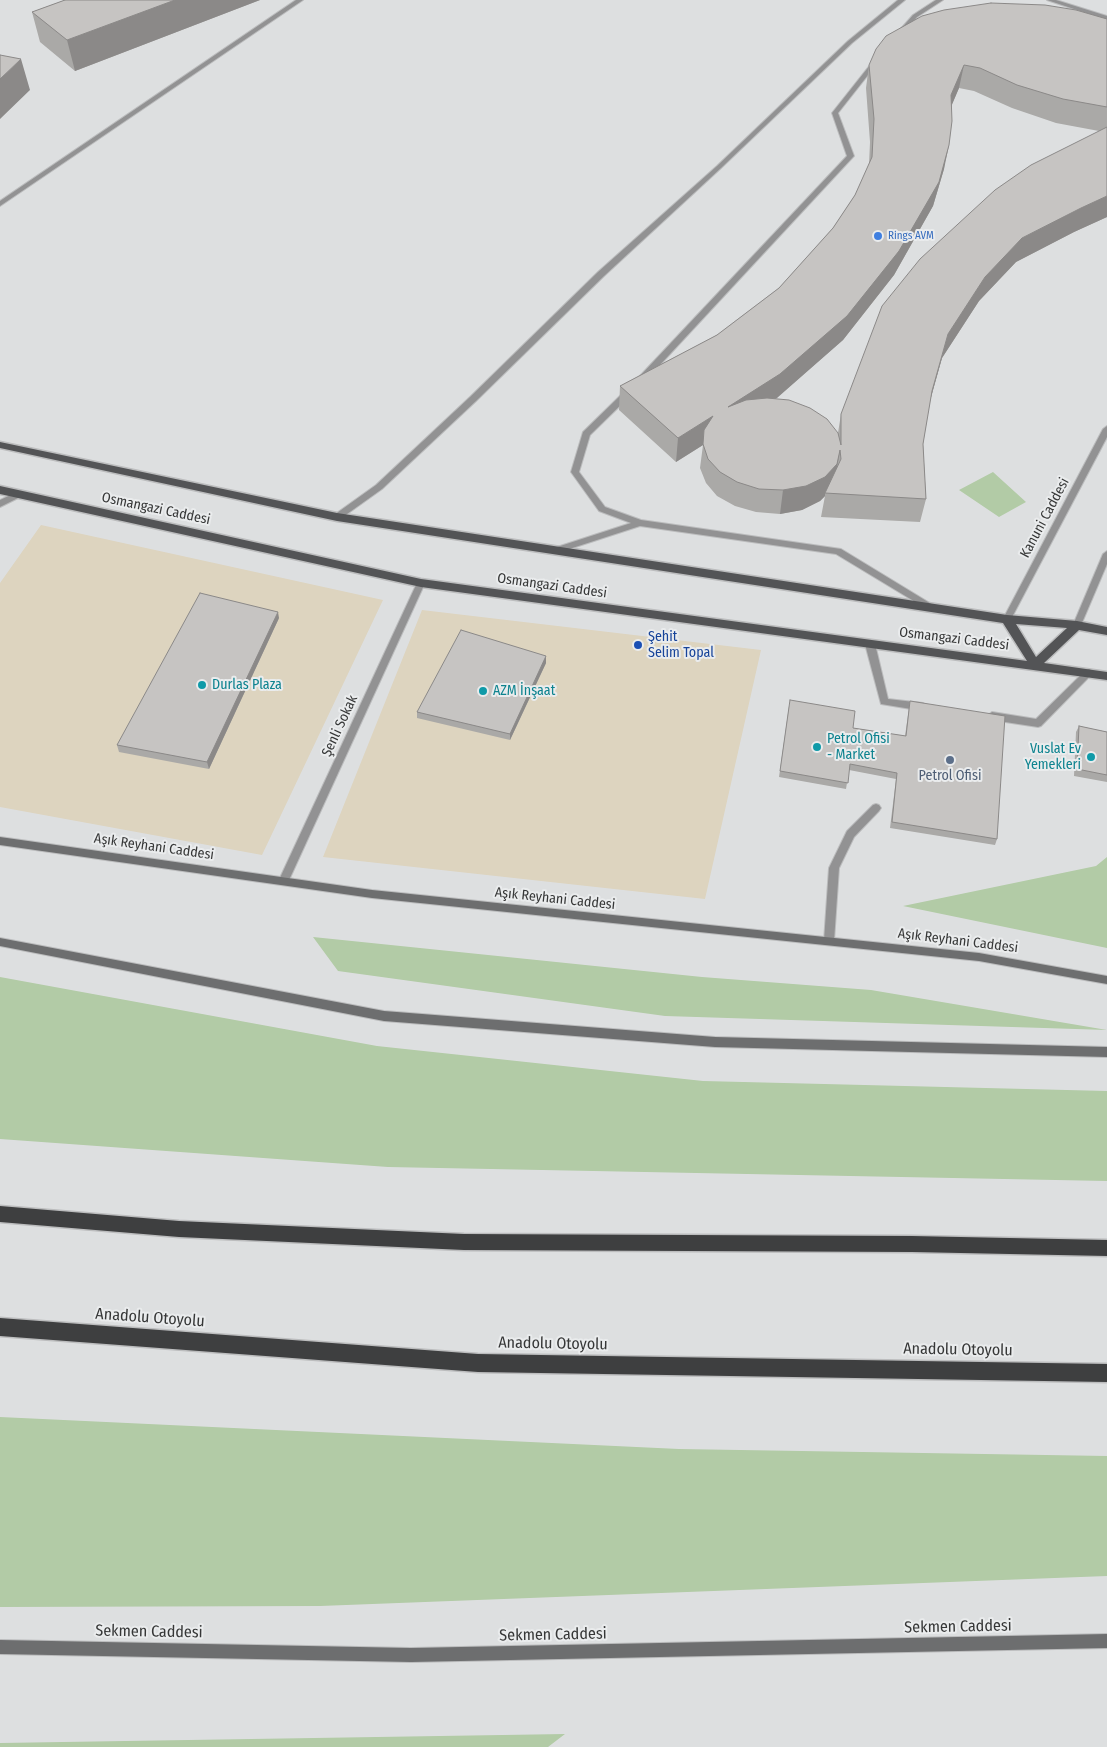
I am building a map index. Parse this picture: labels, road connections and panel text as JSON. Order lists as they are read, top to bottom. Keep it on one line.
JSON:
{"streets":{"highway":["Anadolu Otoyolu"],"main road":["Osmangazi Caddesi","Aşık Reyhani Caddesi","Sekmen Caddesi"],"street":["Kanuni Caddesi","Şenli Sokak"]},"crossings":[["Osmangazi Caddesi","Kanuni Caddesi"],["Osmangazi Caddesi","Şenli Sokak"],["Şenli Sokak","Aşık Reyhani Caddesi"]],"places":["Rings AVM","Şehit Selim Topal","Durlas Plaza","AZM İnşaat","Petrol Ofisi - Market","Vuslat Ev Yemekleri","Petrol Ofisi"]}
